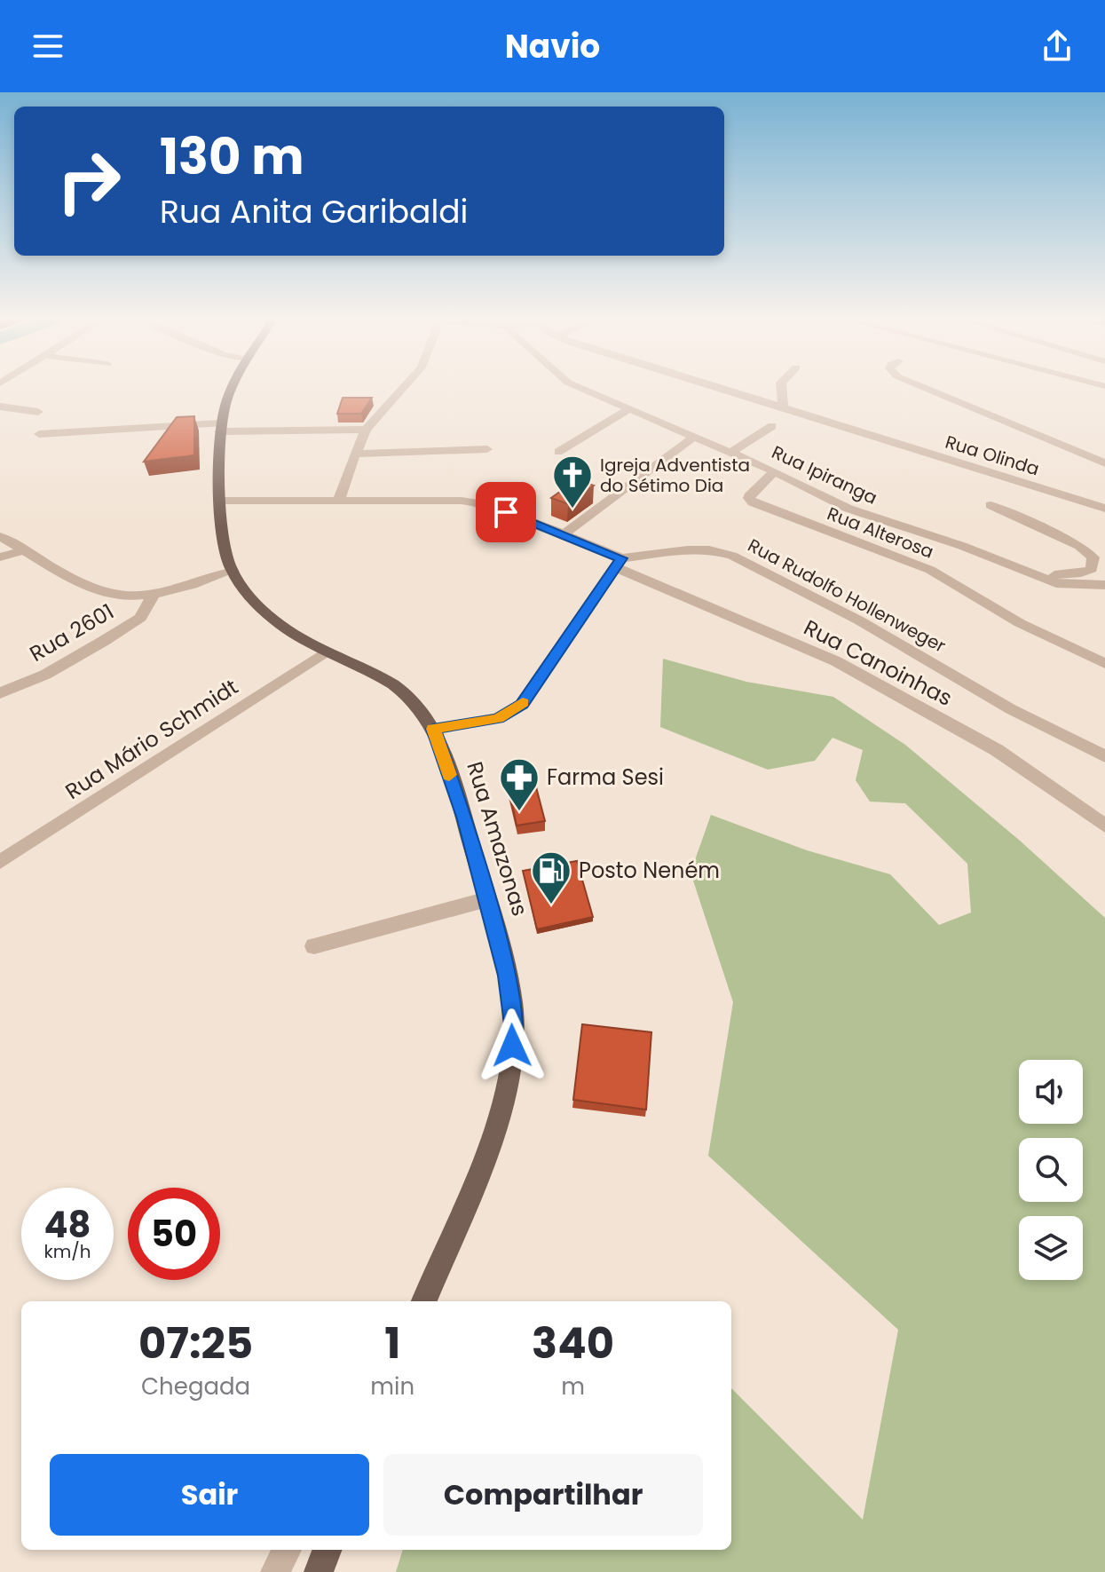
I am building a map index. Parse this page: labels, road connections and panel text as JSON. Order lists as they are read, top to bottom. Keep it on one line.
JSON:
{"streets":{"main road":["Rua Amazonas"],"street":["Rua Olinda","Rua Ipiranga","Rua Alterosa","Rua Rudolfo Hollenweger","Rua 2601","Rua Canoinhas","Rua Mário Schmidt"]},"crossings":[["Rua Ipiranga","Rua Alterosa"],["Rua Rudolfo Hollenweger","Rua Canoinhas"],["Rua Mário Schmidt","Rua Amazonas"]],"places":{"church":["Igreja Adventista do Sétimo Dia"],"pharmacy":["Farma Sesi"],"fuel station":["Posto Neném"]},"page":{"header":"Navio","turn":["130 m","Rua Anita Garibaldi"],"speed":"48 km/h","limit":"50","eta":["07:25","Chegada","1","min","340","m"],"buttons":["Sair","Compartilhar"]}}
